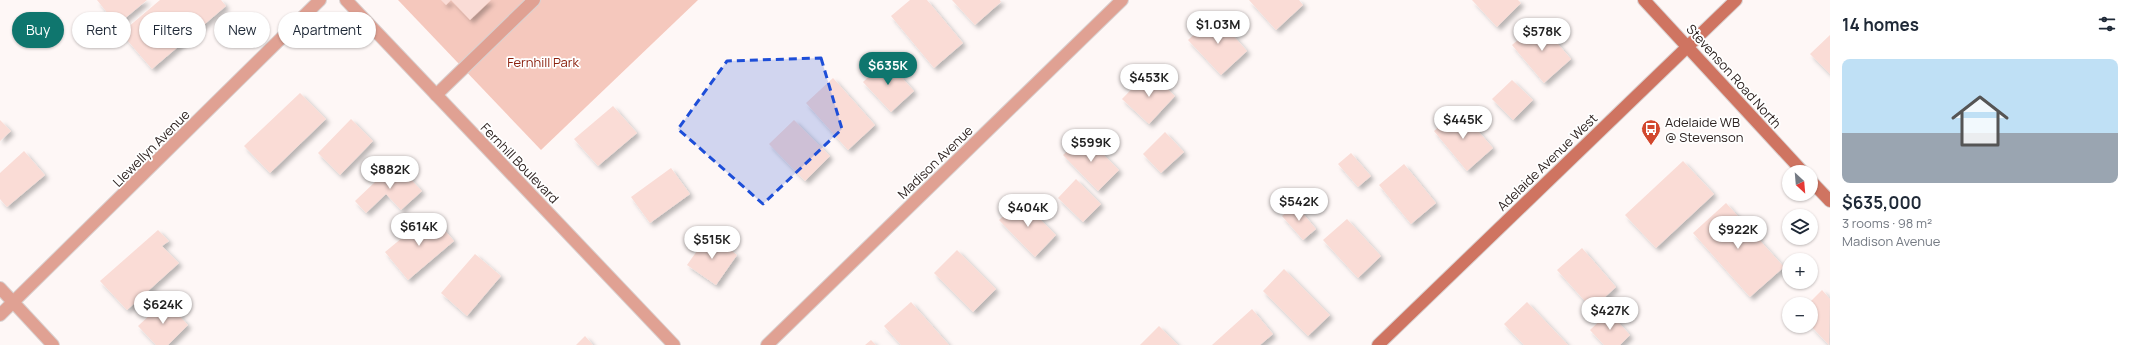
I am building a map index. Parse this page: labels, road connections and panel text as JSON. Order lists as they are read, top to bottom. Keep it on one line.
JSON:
{"streets":{"main road":["Stevenson Road North","Adelaide Avenue West"],"street":["Llewellyn Avenue","Madison Avenue","Fernhill Boulevard"]},"crossings":[["Stevenson Road North","Adelaide Avenue West"]],"parks":["Fernhill Park"],"places":{"bus stop":["Adelaide WB @ Stevenson"]},"north":"bottom right","page":{"heading":"14 homes","price":["$1.03M","$578K","$635K","$453K","$445K","$599K","$882K","$542K","$404K","$614K","$922K","$515K","$624K","$427K"],"chip":["Buy","Rent","Filters","New","Apartment"],"list":[{"name":"$635,000","note":"3 rooms · 98 m² · Madison Avenue"}],"map_buttons":["+","−"]}}
